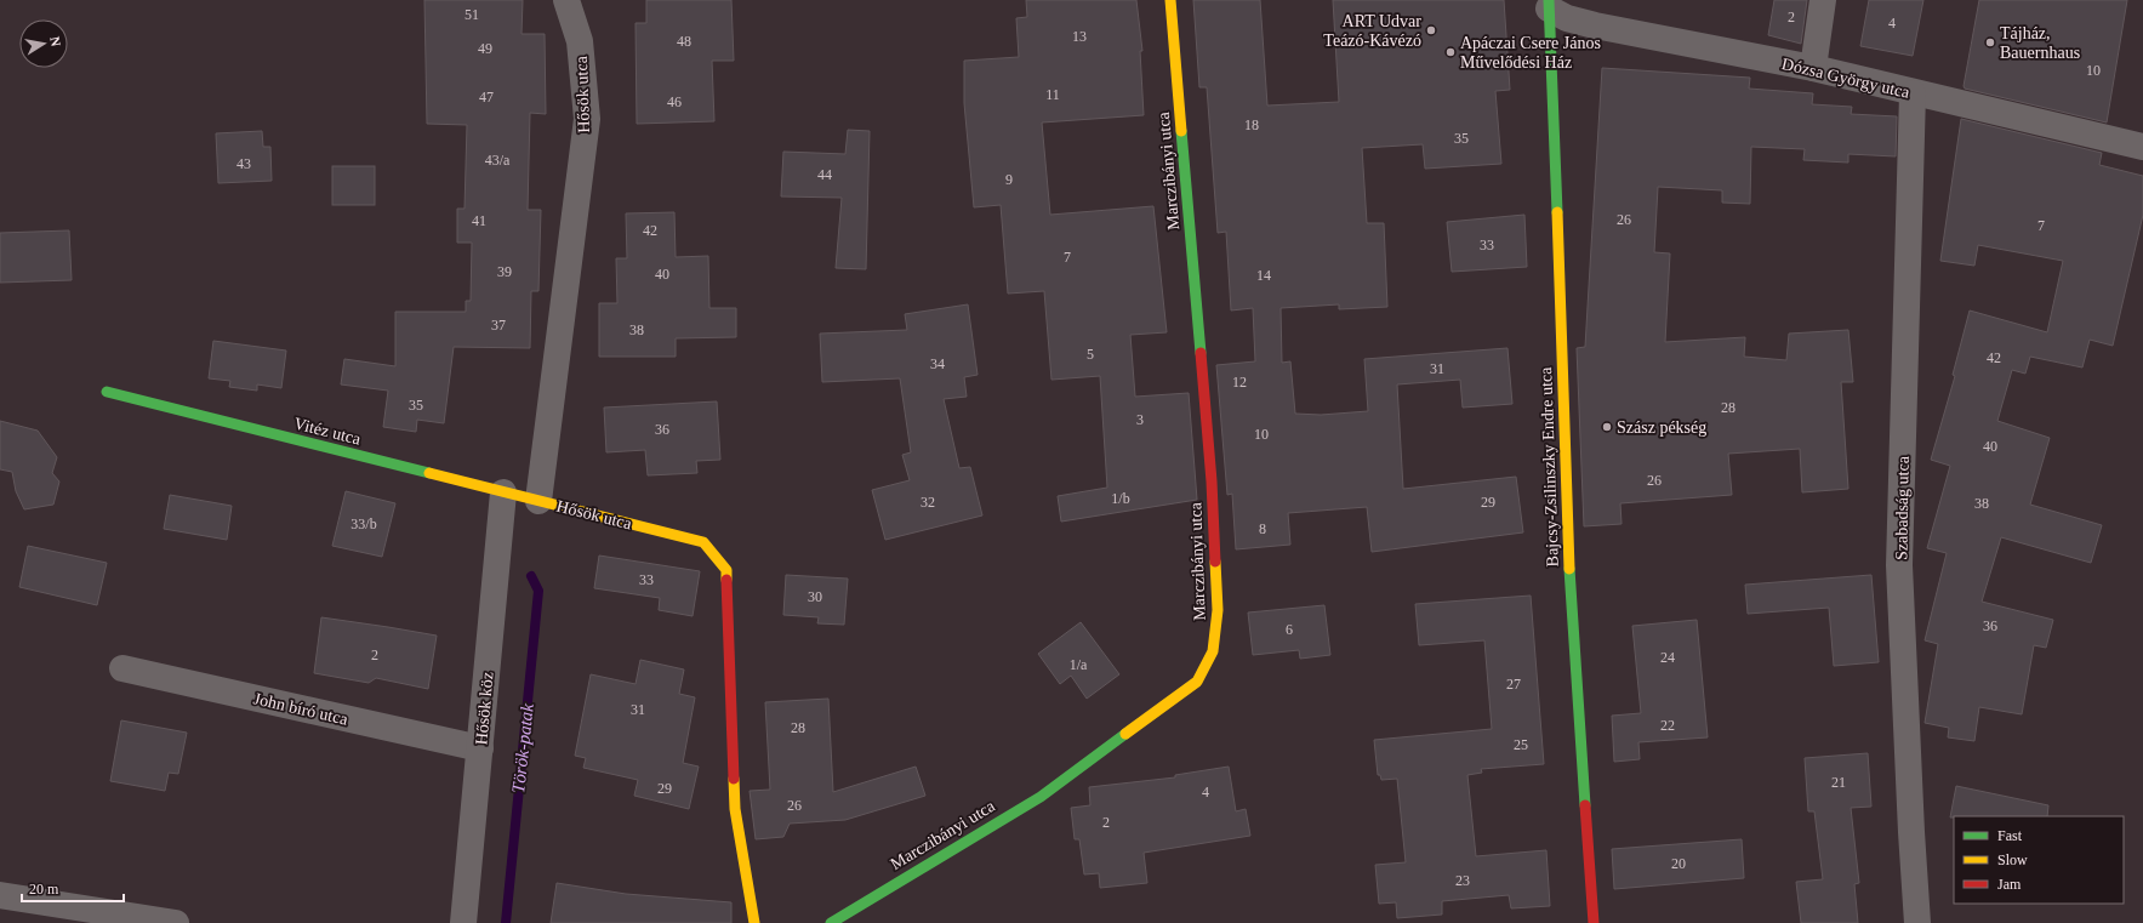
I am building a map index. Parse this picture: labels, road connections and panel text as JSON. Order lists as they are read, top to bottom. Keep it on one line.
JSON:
{"streets":{"street":["Dózsa György utca","Hősök utca","Marczibányi utca","Vitéz utca","Bajcsy-Zsilinszky Endre utca","Szabadság utca","John bíró utca","Hősök köz"]},"crossings":[["Dózsa György utca","Bajcsy-Zsilinszky Endre utca"],["Dózsa György utca","Szabadság utca"],["Hősök utca","Vitéz utca"],["Vitéz utca","Hősök köz"],["John bíró utca","Hősök köz"]],"water":["Török-patak"],"places":["ART Udvar Teázó-Kávézó","Tájház, Bauernhaus","Apáczai Csere János Művelődési Ház","Szász pékség"],"house_numbers":["51","2","4","13","48","49","10","11","47","46","18","35","43/a","43","44","9","26","41","7","42","33","7","39","40","14","37","38","5","42","34","31","12","35","28","3","36","10","40","26","1/b","32","29","38","33/b","8","33","30","36","6","2","24","1/a","27","31","22","28","25","21","29","4","26","2","20","23"],"legend":["Fast","Slow","Jam"],"scale_bar":"20 m","north":"right"}
